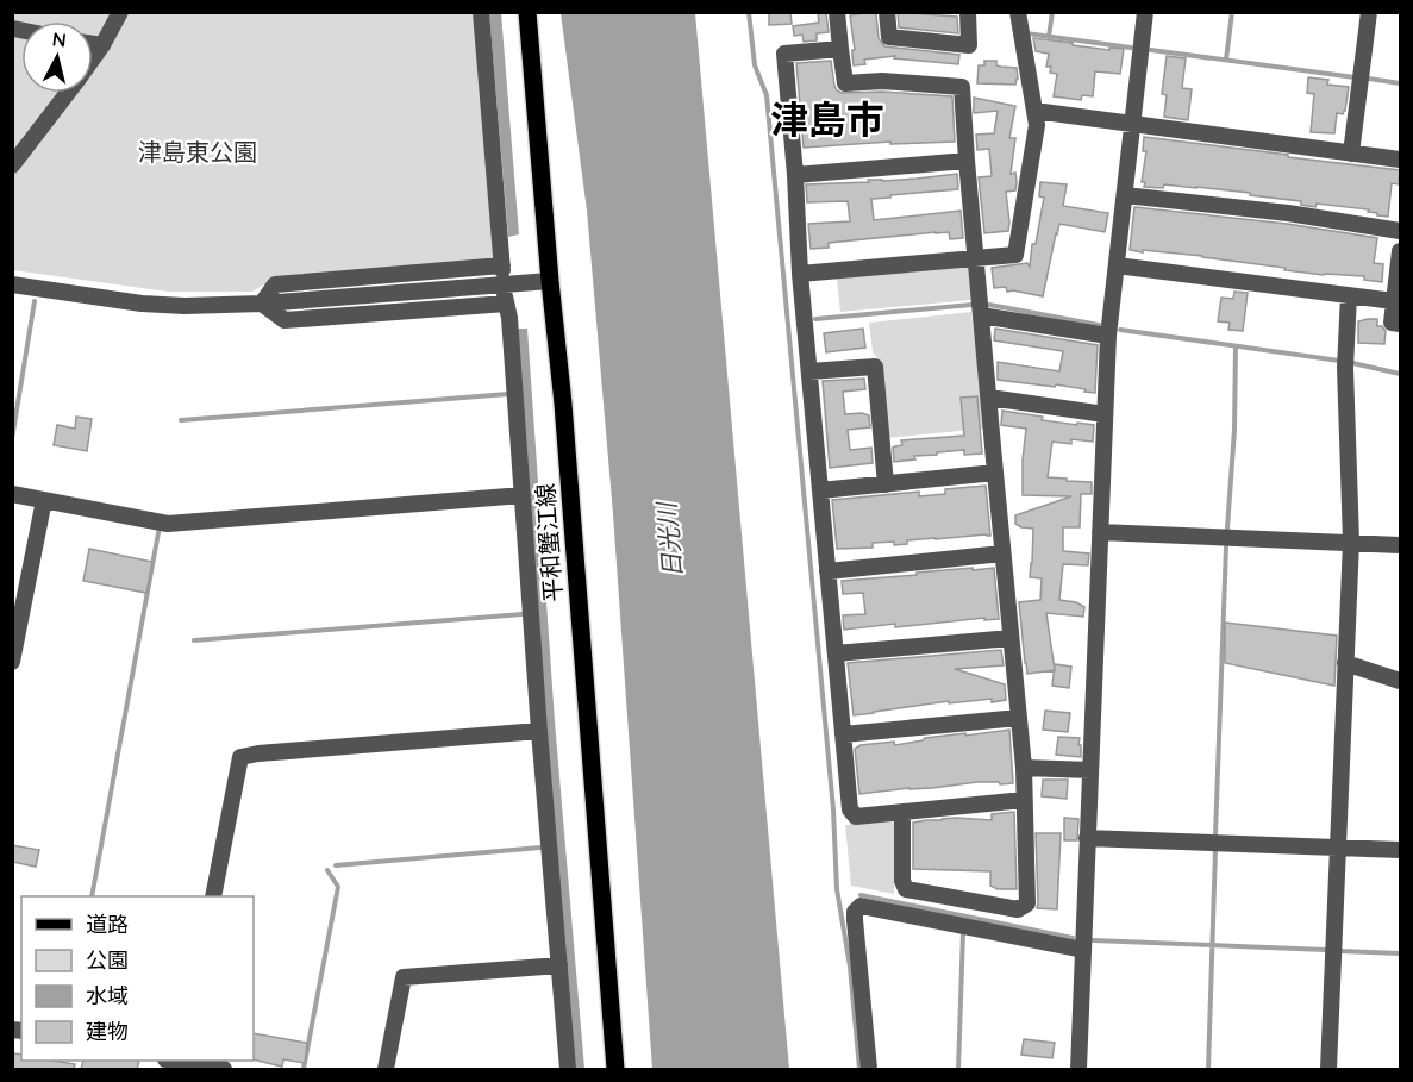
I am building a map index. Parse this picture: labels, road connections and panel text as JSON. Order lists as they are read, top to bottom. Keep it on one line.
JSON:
{"streets":{"main road":["平和蟹江線"]},"districts":["津島市"],"water":["日光川"],"parks":["津島東公園"],"legend":["道路","公園","水域","建物"],"north":"top"}
